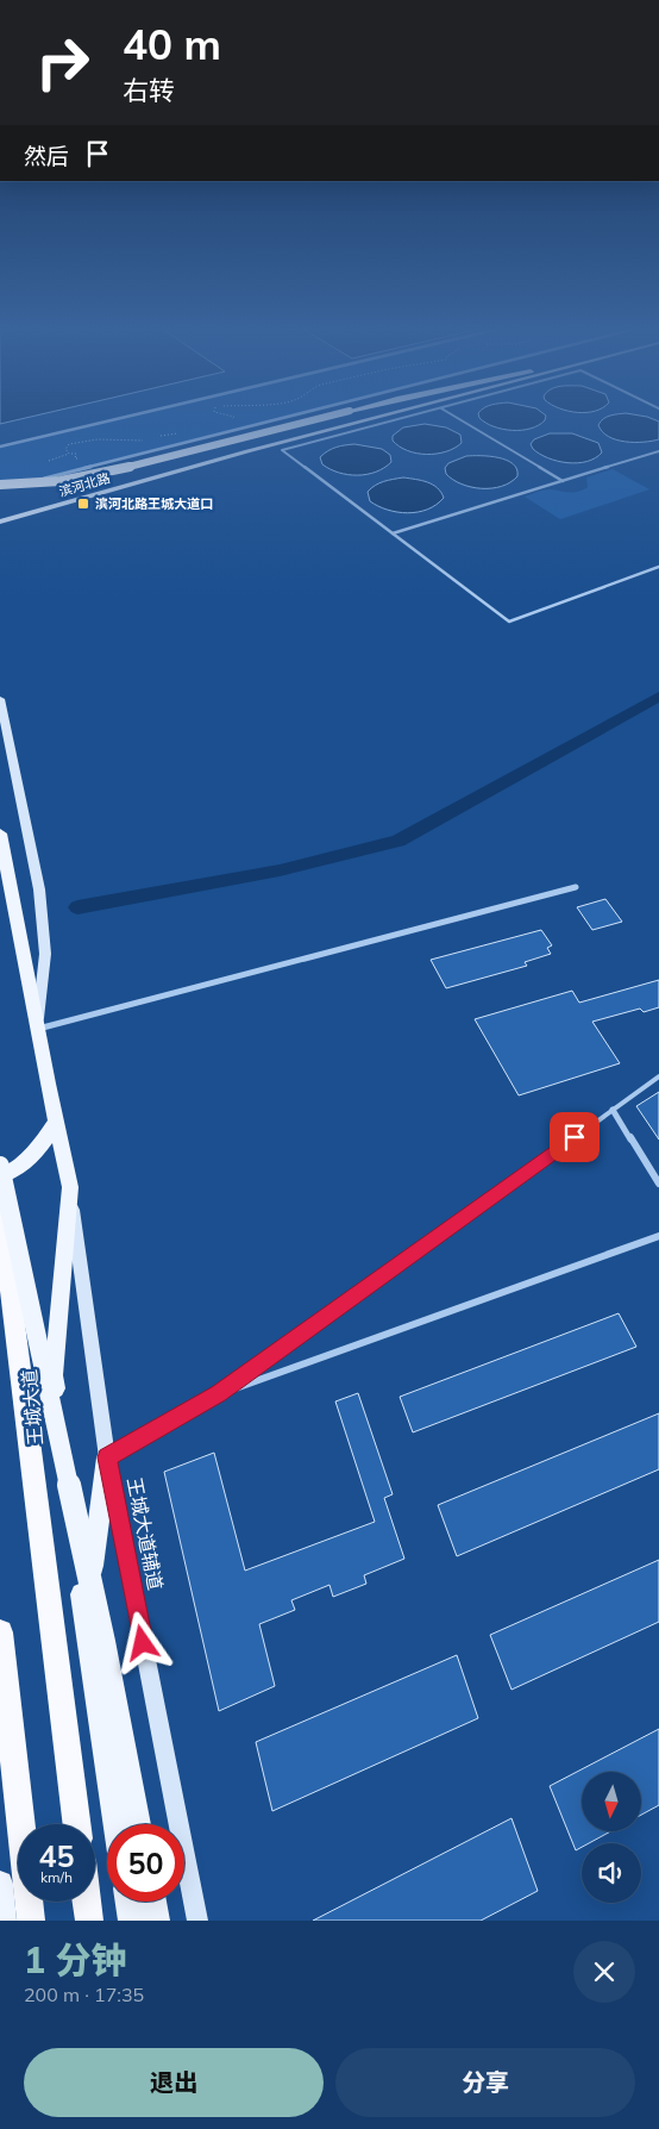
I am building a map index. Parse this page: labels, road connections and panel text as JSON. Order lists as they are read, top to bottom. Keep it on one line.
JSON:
{"streets":{"highway":["王城大道"],"main road":["滨河北路","王城大道辅道"]},"crossings":[["王城大道","王城大道辅道"]],"places":{"transit":["滨河北路王城大道口"]},"north":"bottom","page":{"turn":["40 m","右转"],"then":"然后","speed":"45 km/h","limit":"50","heading":["1 分钟","200 m · 17:35"],"buttons":["退出","分享"]}}
